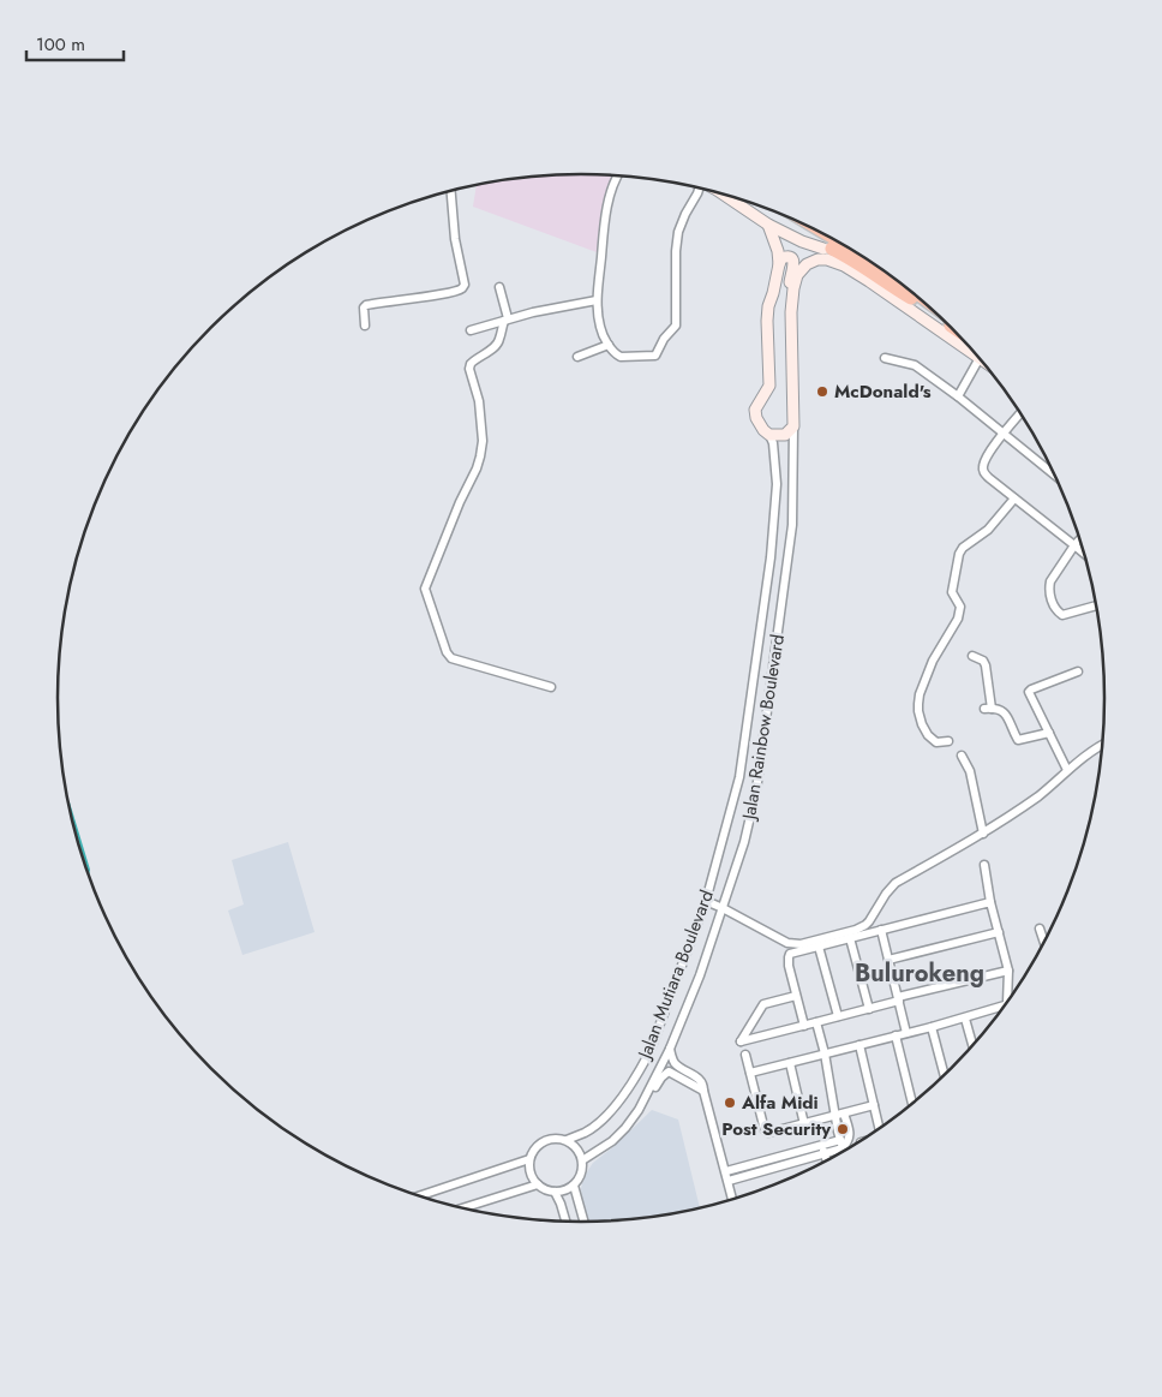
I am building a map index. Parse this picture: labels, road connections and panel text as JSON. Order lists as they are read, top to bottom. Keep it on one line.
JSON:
{"streets":{"street":["Jalan Rainbow Boulevard","Jalan Mutiara Boulevard"]},"crossings":[["Jalan Rainbow Boulevard","Jalan Mutiara Boulevard"]],"districts":["Bulurokeng"],"places":["McDonald's","Alfa Midi","Post Security"],"scale_bar":"100 m"}
